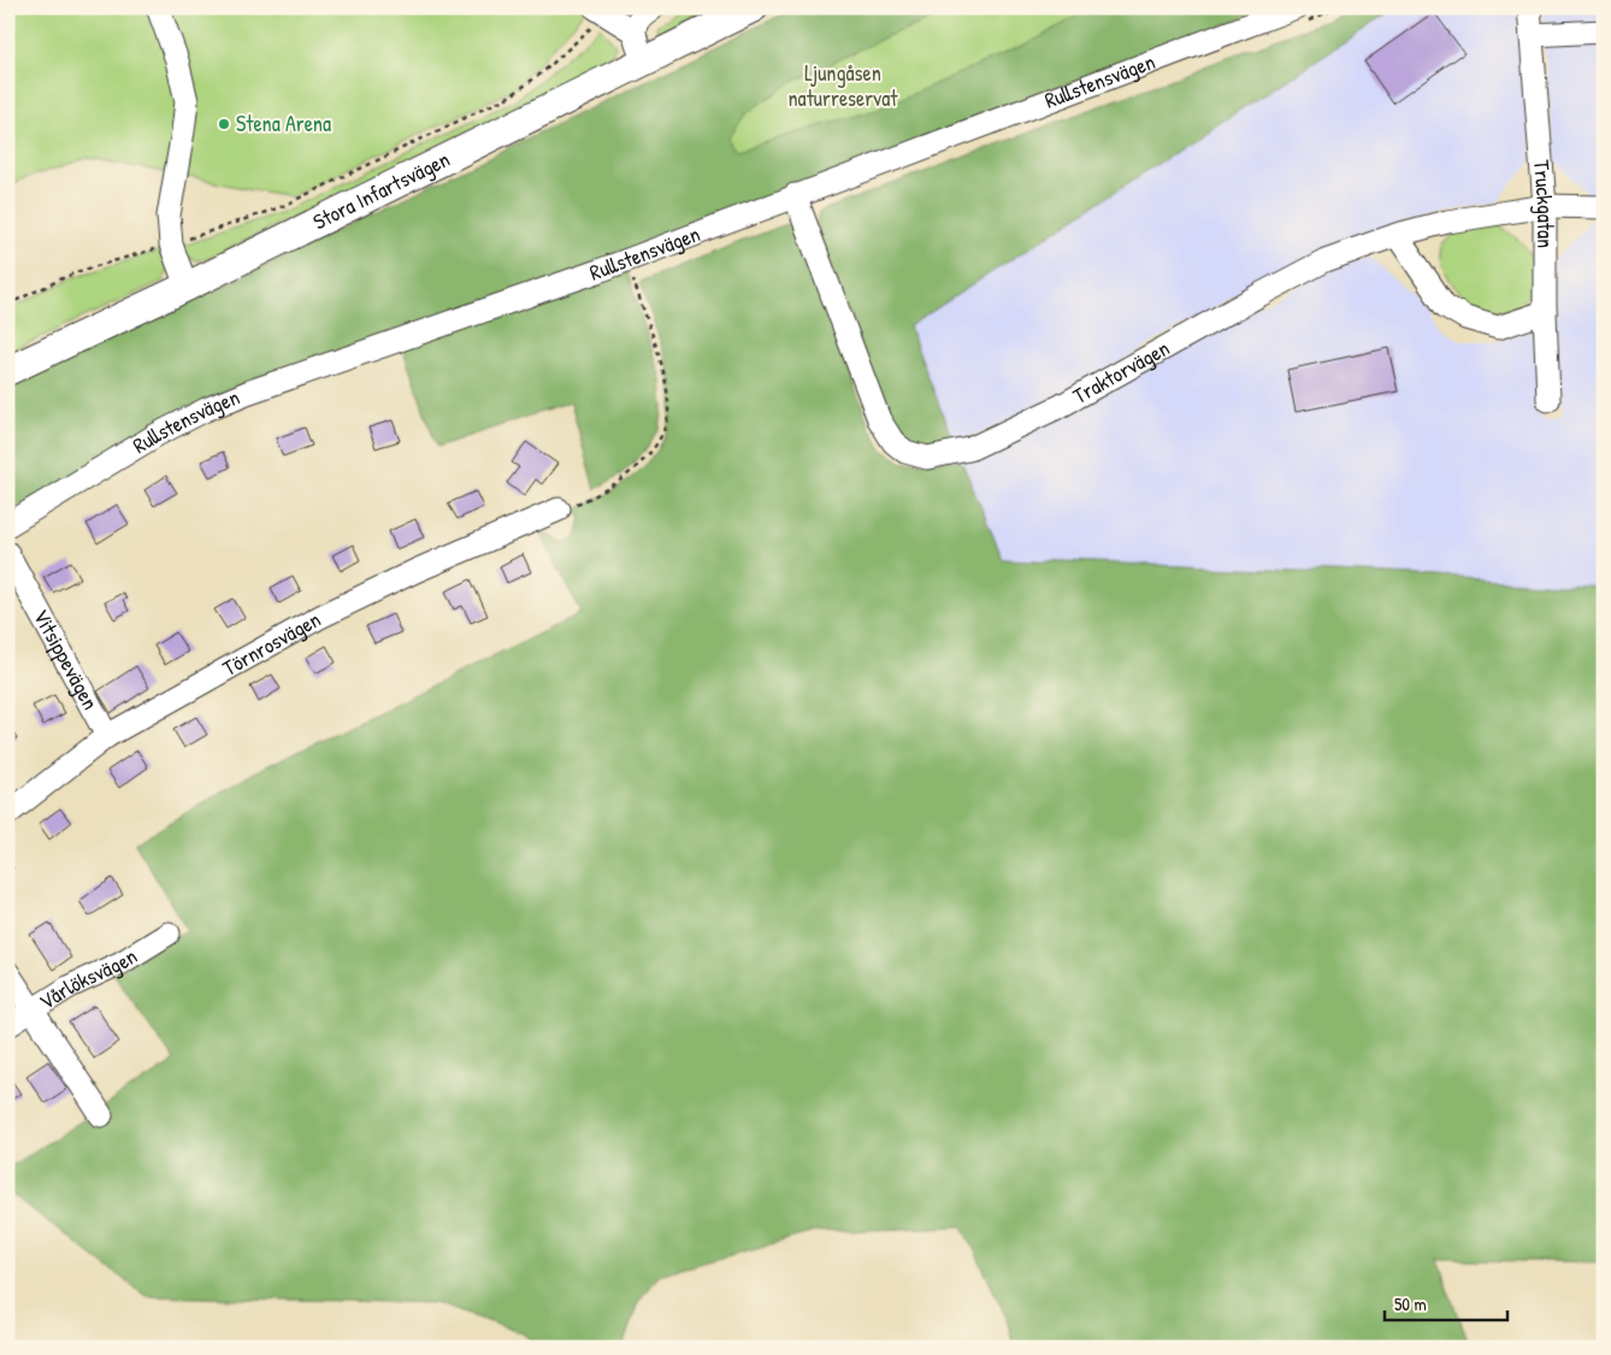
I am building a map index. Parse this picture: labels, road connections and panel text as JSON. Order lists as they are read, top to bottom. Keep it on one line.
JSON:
{"streets":{"main road":["Stora Infartsvägen"],"street":["Rullstensvägen","Truckgatan","Traktorvägen","Törnrosvägen","Vitsippevägen","Vårlöksvägen"]},"crossings":[["Rullstensvägen","Traktorvägen"],["Truckgatan","Traktorvägen"],["Törnrosvägen","Vitsippevägen"]],"parks":["Ljungåsen naturreservat"],"places":["Stena Arena"],"scale_bar":"50 m"}
